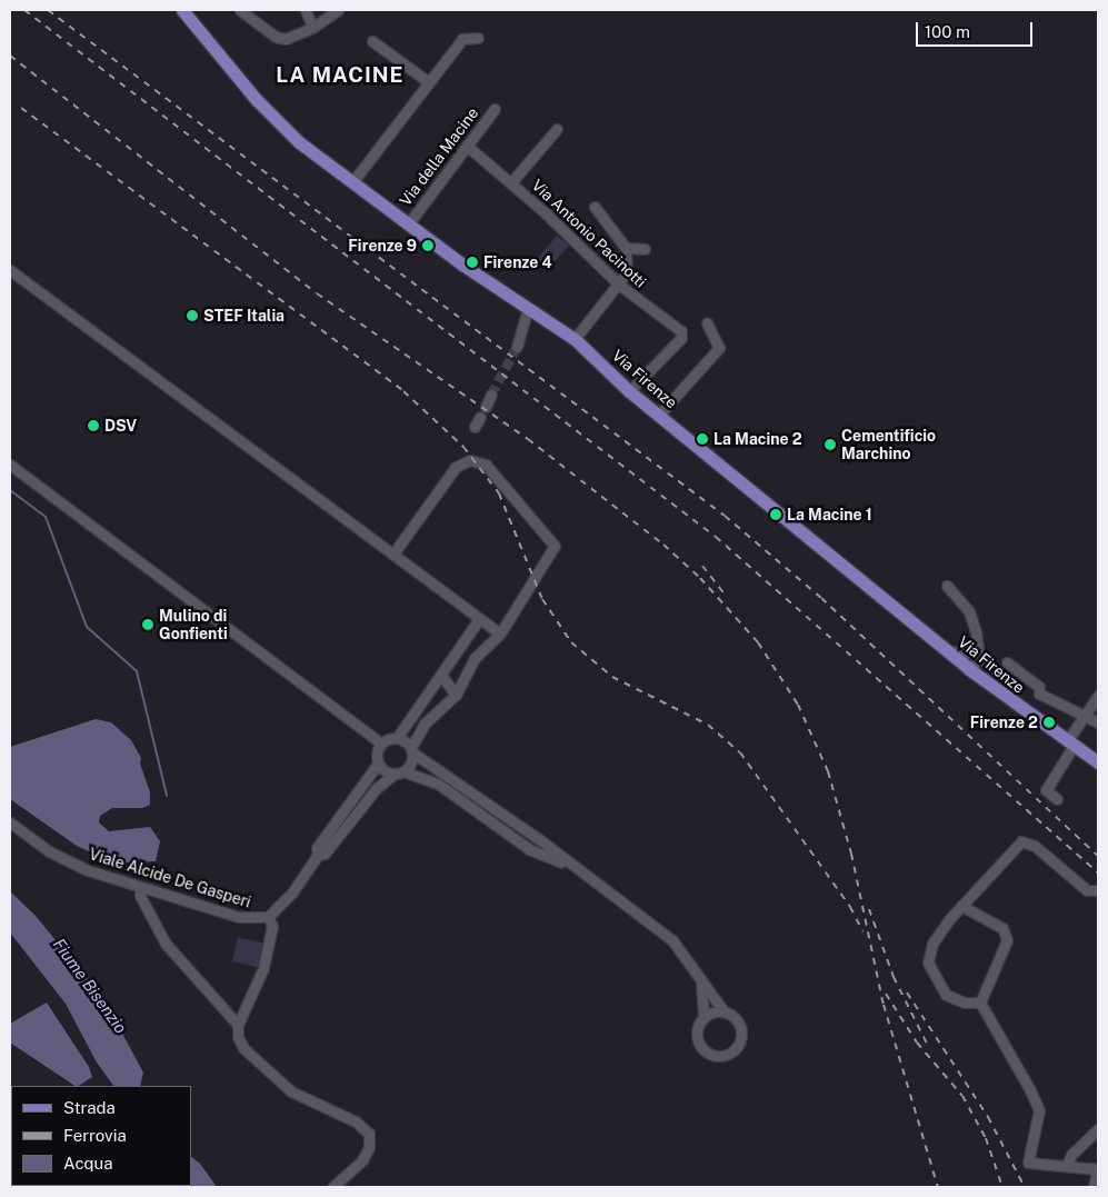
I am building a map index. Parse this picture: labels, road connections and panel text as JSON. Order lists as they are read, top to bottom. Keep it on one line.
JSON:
{"streets":{"main road":["Via Firenze"],"street":["Via della Macine","Via Antonio Pacinotti","Viale Alcide De Gasperi"]},"crossings":[["Via della Macine","Via Antonio Pacinotti"],["Via della Macine","Via Firenze"],["Via Antonio Pacinotti","Via Firenze"]],"districts":["LA MACINE"],"water":["Fiume Bisenzio"],"places":["Firenze 9","Firenze 4","STEF Italia","DSV","La Macine 2","Cementificio Marchino","La Macine 1","Mulino di Gonfienti","Firenze 2"],"legend":["Strada","Ferrovia","Acqua"],"scale_bar":"100 m"}
